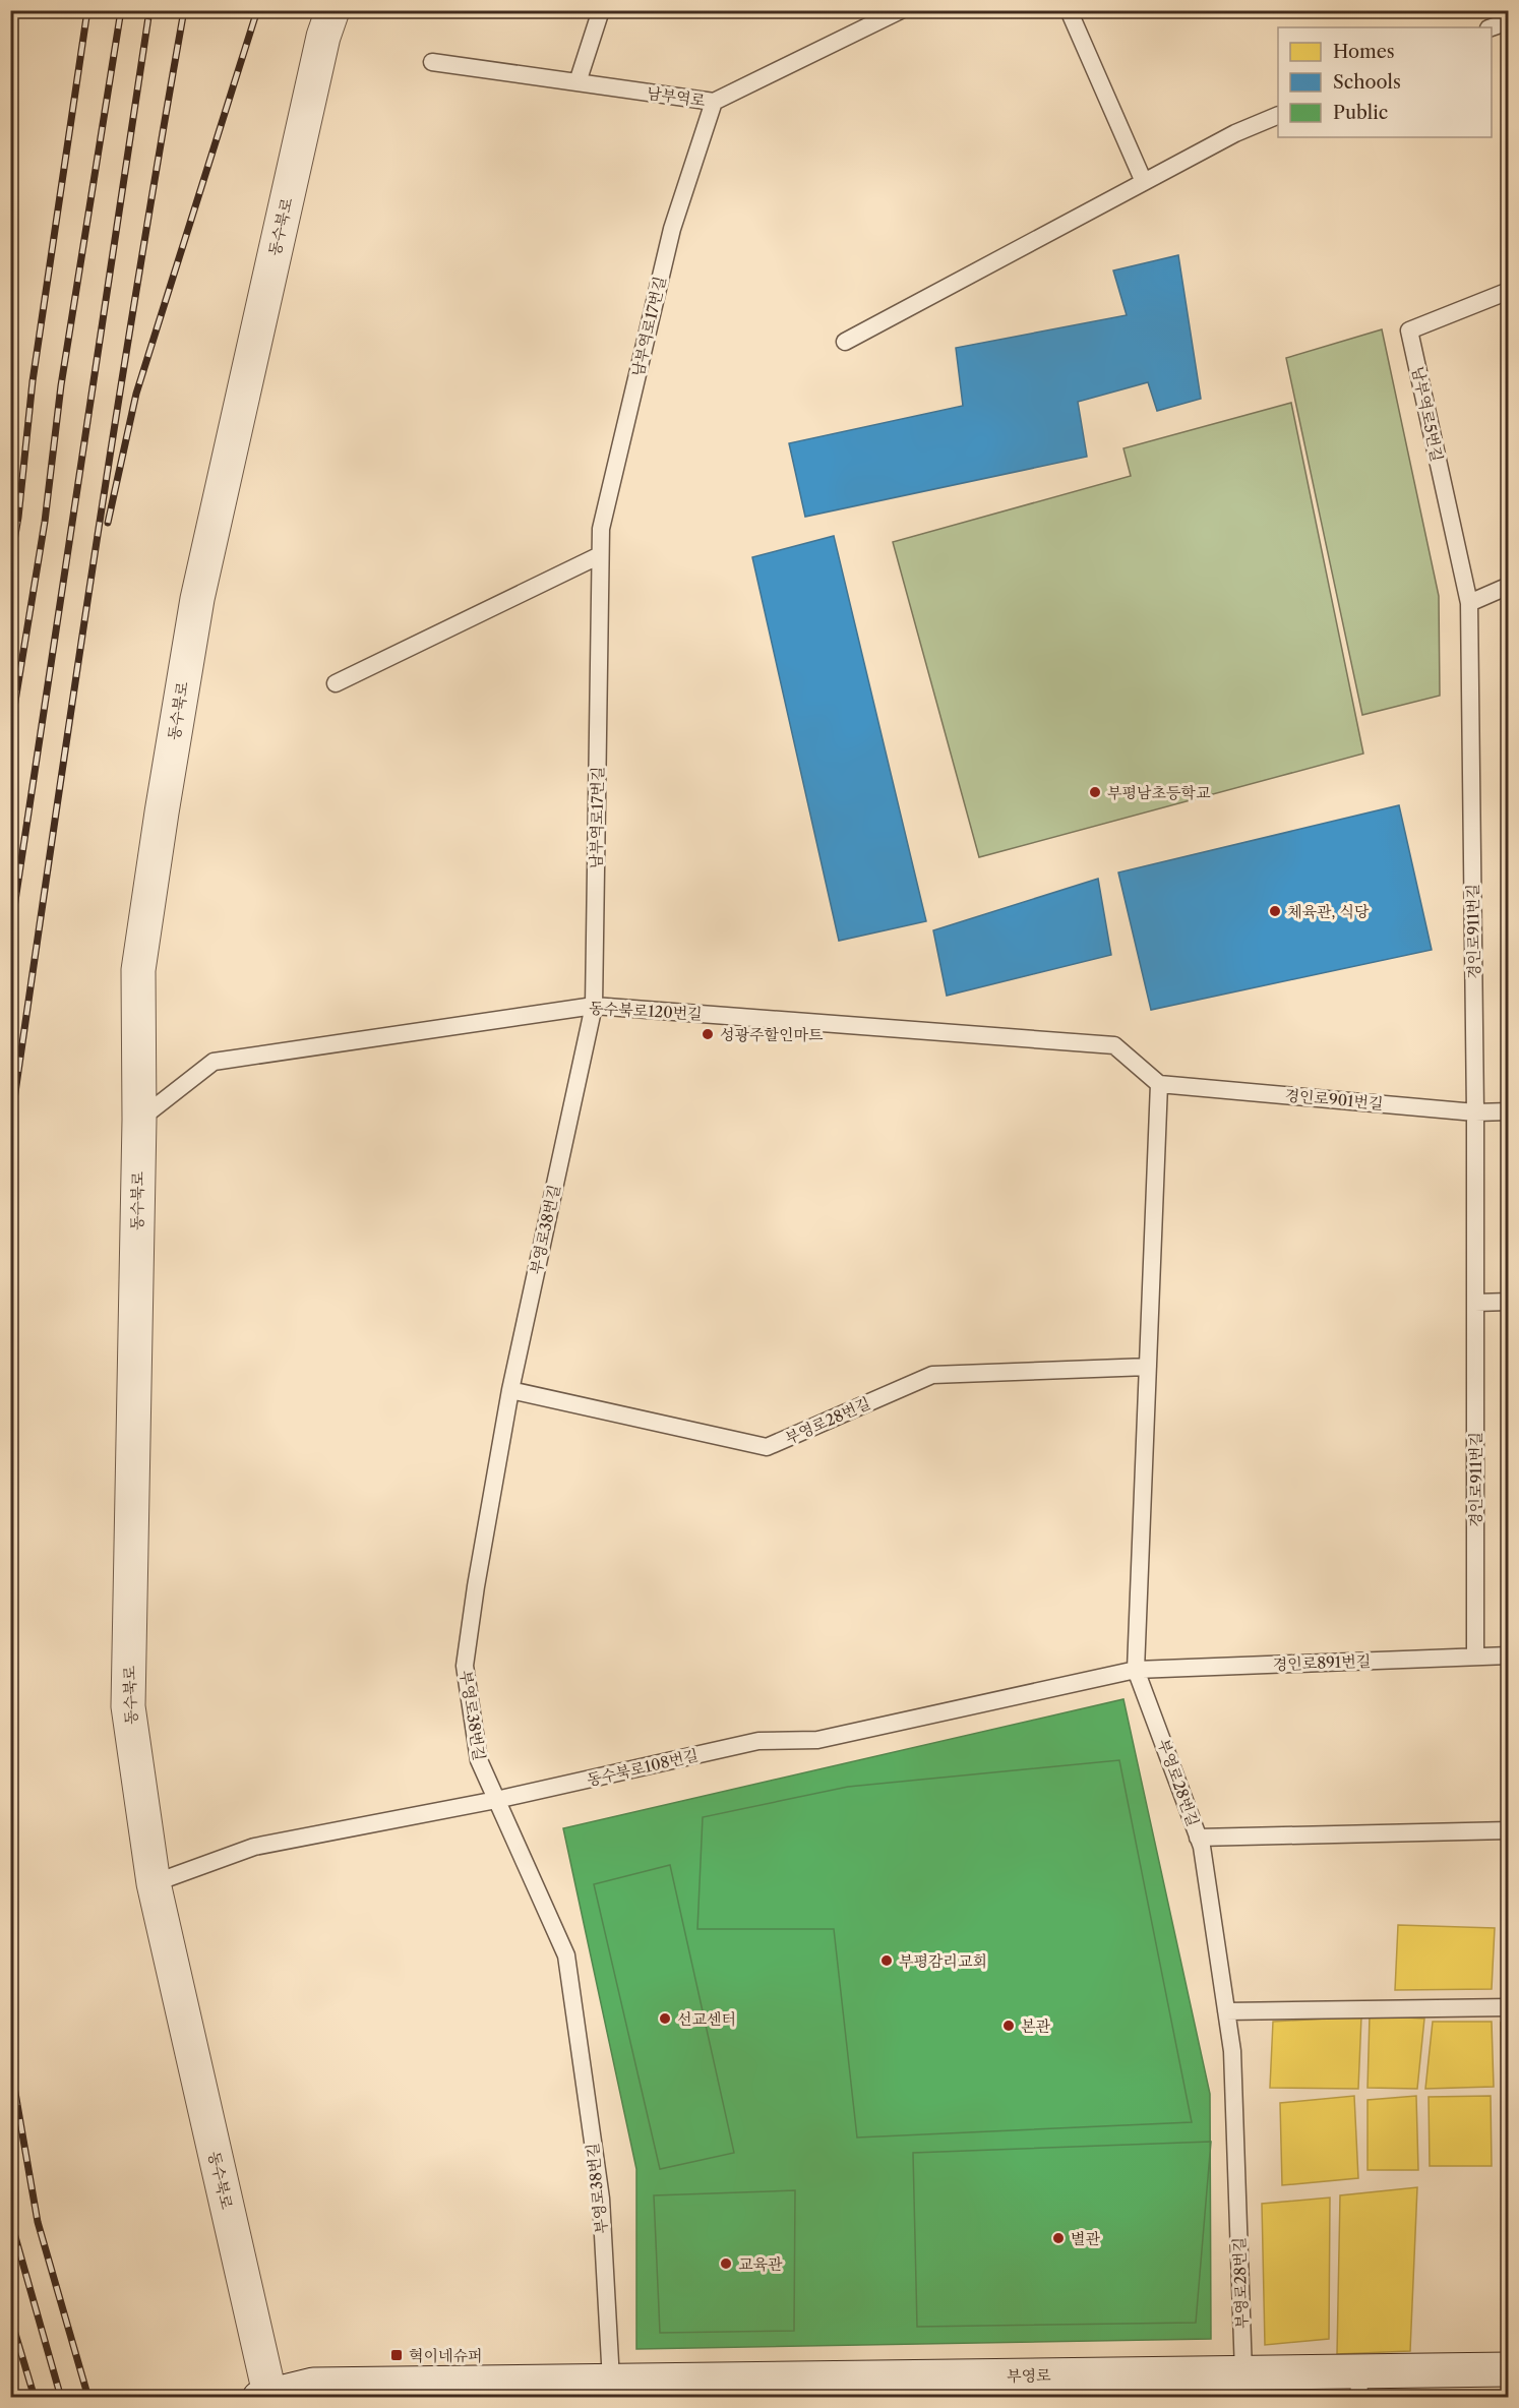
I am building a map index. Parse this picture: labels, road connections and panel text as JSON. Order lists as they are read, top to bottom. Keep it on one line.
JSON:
{"streets":{"street":["동수북로","부영로"],"lane":["남부역로","남부역로17번길","남부역로5번길","경인로911번길","동수북로120번길","경인로901번길","부영로38번길","부영로28번길","경인로891번길","동수북로108번길"]},"crossings":[["남부역로","남부역로17번길"],["동수북로","동수북로120번길"],["동수북로","동수북로108번길"],["동수북로","부영로"],["남부역로17번길","동수북로120번길"],["남부역로17번길","부영로38번길"],["남부역로5번길","경인로911번길"],["경인로911번길","경인로901번길"],["경인로911번길","경인로891번길"],["동수북로120번길","경인로901번길"],["동수북로120번길","부영로38번길"],["동수북로120번길","부영로28번길"],["경인로901번길","부영로28번길"],["부영로38번길","부영로28번길"],["부영로38번길","동수북로108번길"],["부영로38번길","부영로"],["부영로28번길","경인로891번길"],["부영로28번길","동수북로108번길"],["부영로28번길","부영로"],["경인로891번길","동수북로108번길"]],"places":{"other":["부평남초등학교","체육관, 식당","성광주할인마트","부평감리교회","선교센터","본관","별관","교육관"],"transit":["혁이네슈퍼"]},"legend":["Homes","Schools","Public"]}
